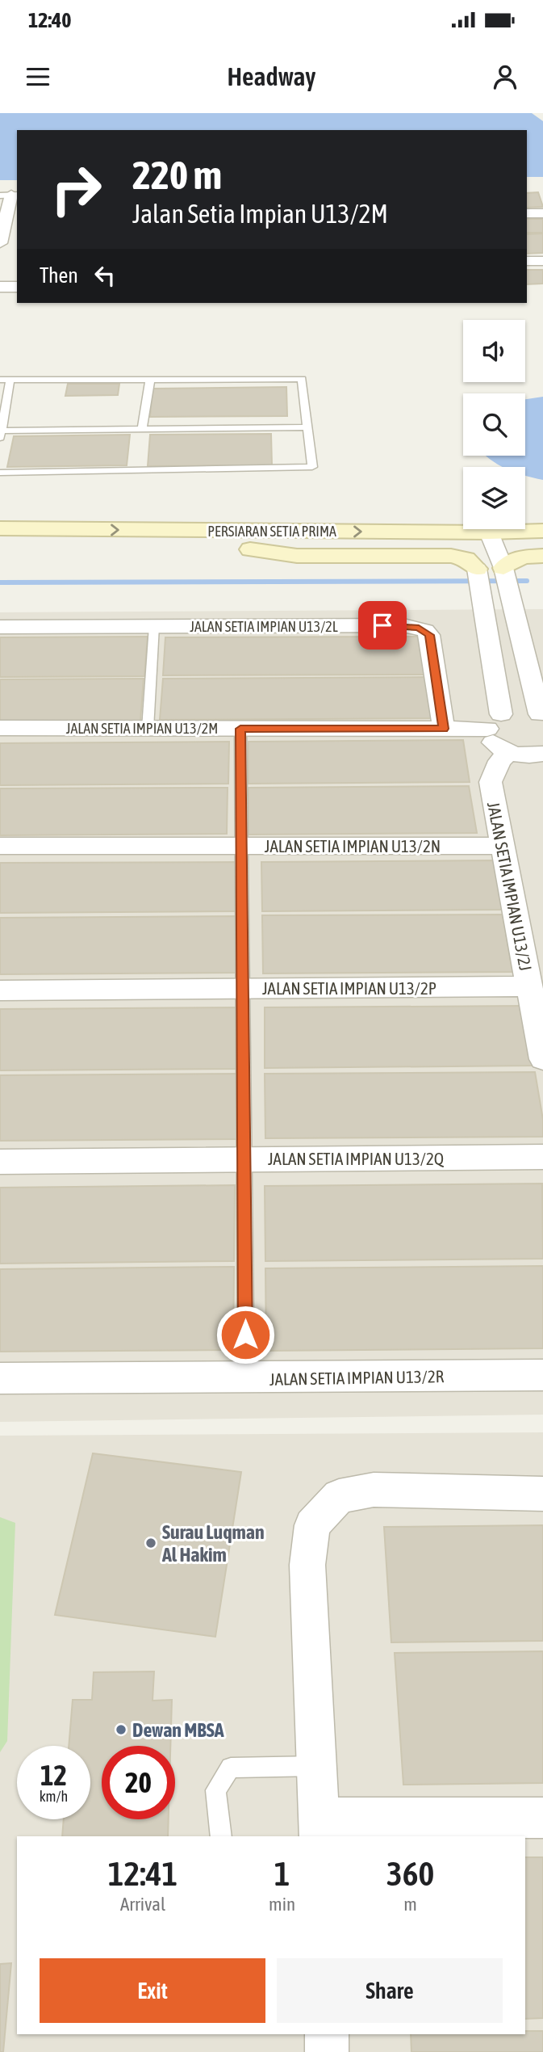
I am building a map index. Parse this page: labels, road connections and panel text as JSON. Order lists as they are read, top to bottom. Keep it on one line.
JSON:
{"streets":{"street":["PERSIARAN SETIA PRIMA","JALAN SETIA IMPIAN U13/2L","JALAN SETIA IMPIAN U13/2M","JALAN SETIA IMPIAN U13/2N","JALAN SETIA IMPIAN U13/2J","JALAN SETIA IMPIAN U13/2P","JALAN SETIA IMPIAN U13/2Q","JALAN SETIA IMPIAN U13/2R"]},"crossings":[["JALAN SETIA IMPIAN U13/2L","JALAN SETIA IMPIAN U13/2M"],["JALAN SETIA IMPIAN U13/2N","JALAN SETIA IMPIAN U13/2J"],["JALAN SETIA IMPIAN U13/2J","JALAN SETIA IMPIAN U13/2P"]],"places":["Surau Luqman Al Hakim","Dewan MBSA"],"page":{"status":"12:40","header":"Headway","turn":["220 m","Jalan Setia Impian U13/2M"],"then":"Then","speed":"12 km/h","limit":"20","eta":["12:41","Arrival","1","min","360","m"],"buttons":["Exit","Share"]}}
